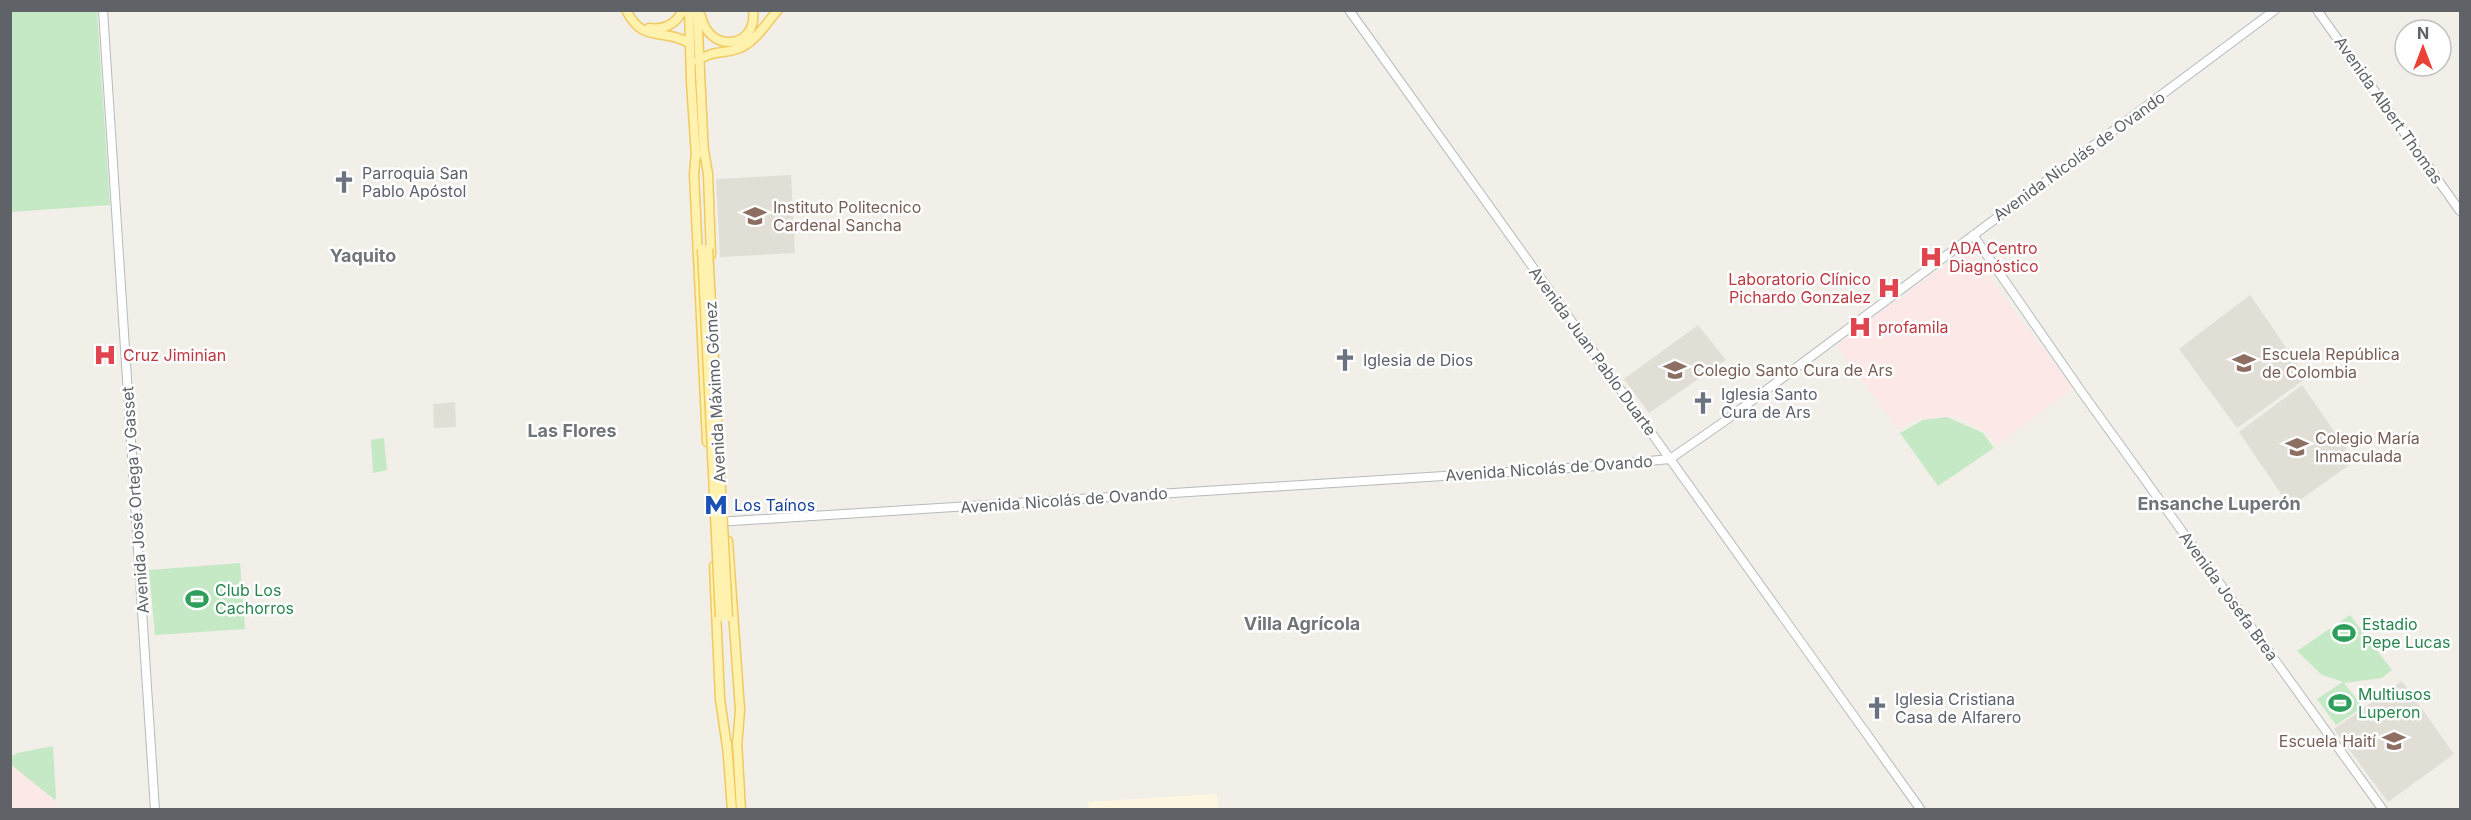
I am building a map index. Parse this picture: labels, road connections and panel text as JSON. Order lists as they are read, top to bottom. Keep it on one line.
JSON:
{"streets":{"main road":["Avenida Albert Thomas","Avenida Nicolás de Ovando","Avenida Juan Pablo Duarte","Avenida Máximo Gómez","Avenida José Ortega y Gasset","Avenida Josefa Brea"]},"crossings":[["Avenida Nicolás de Ovando","Avenida Juan Pablo Duarte"],["Avenida Nicolás de Ovando","Avenida Josefa Brea"]],"districts":["Yaquito","Las Flores","Ensanche Luperón","Villa Agrícola"],"places":{"church":["Parroquia San Pablo Apóstol","Iglesia de Dios","Iglesia Santo Cura de Ars","Iglesia Cristiana Casa de Alfarero"],"school or university":["Instituto Politecnico Cardenal Sancha","Escuela República de Colombia","Colegio Santo Cura de Ars","Colegio María Inmaculada","Escuela Haití"],"hospital":["ADA Centro Diagnóstico","Laboratorio Clínico Pichardo Gonzalez","profamila","Cruz Jiminian"],"metro station":["Los Taínos"],"sports":["Club Los Cachorros","Estadio Pepe Lucas","Multiusos Luperon"]},"north":"top"}
